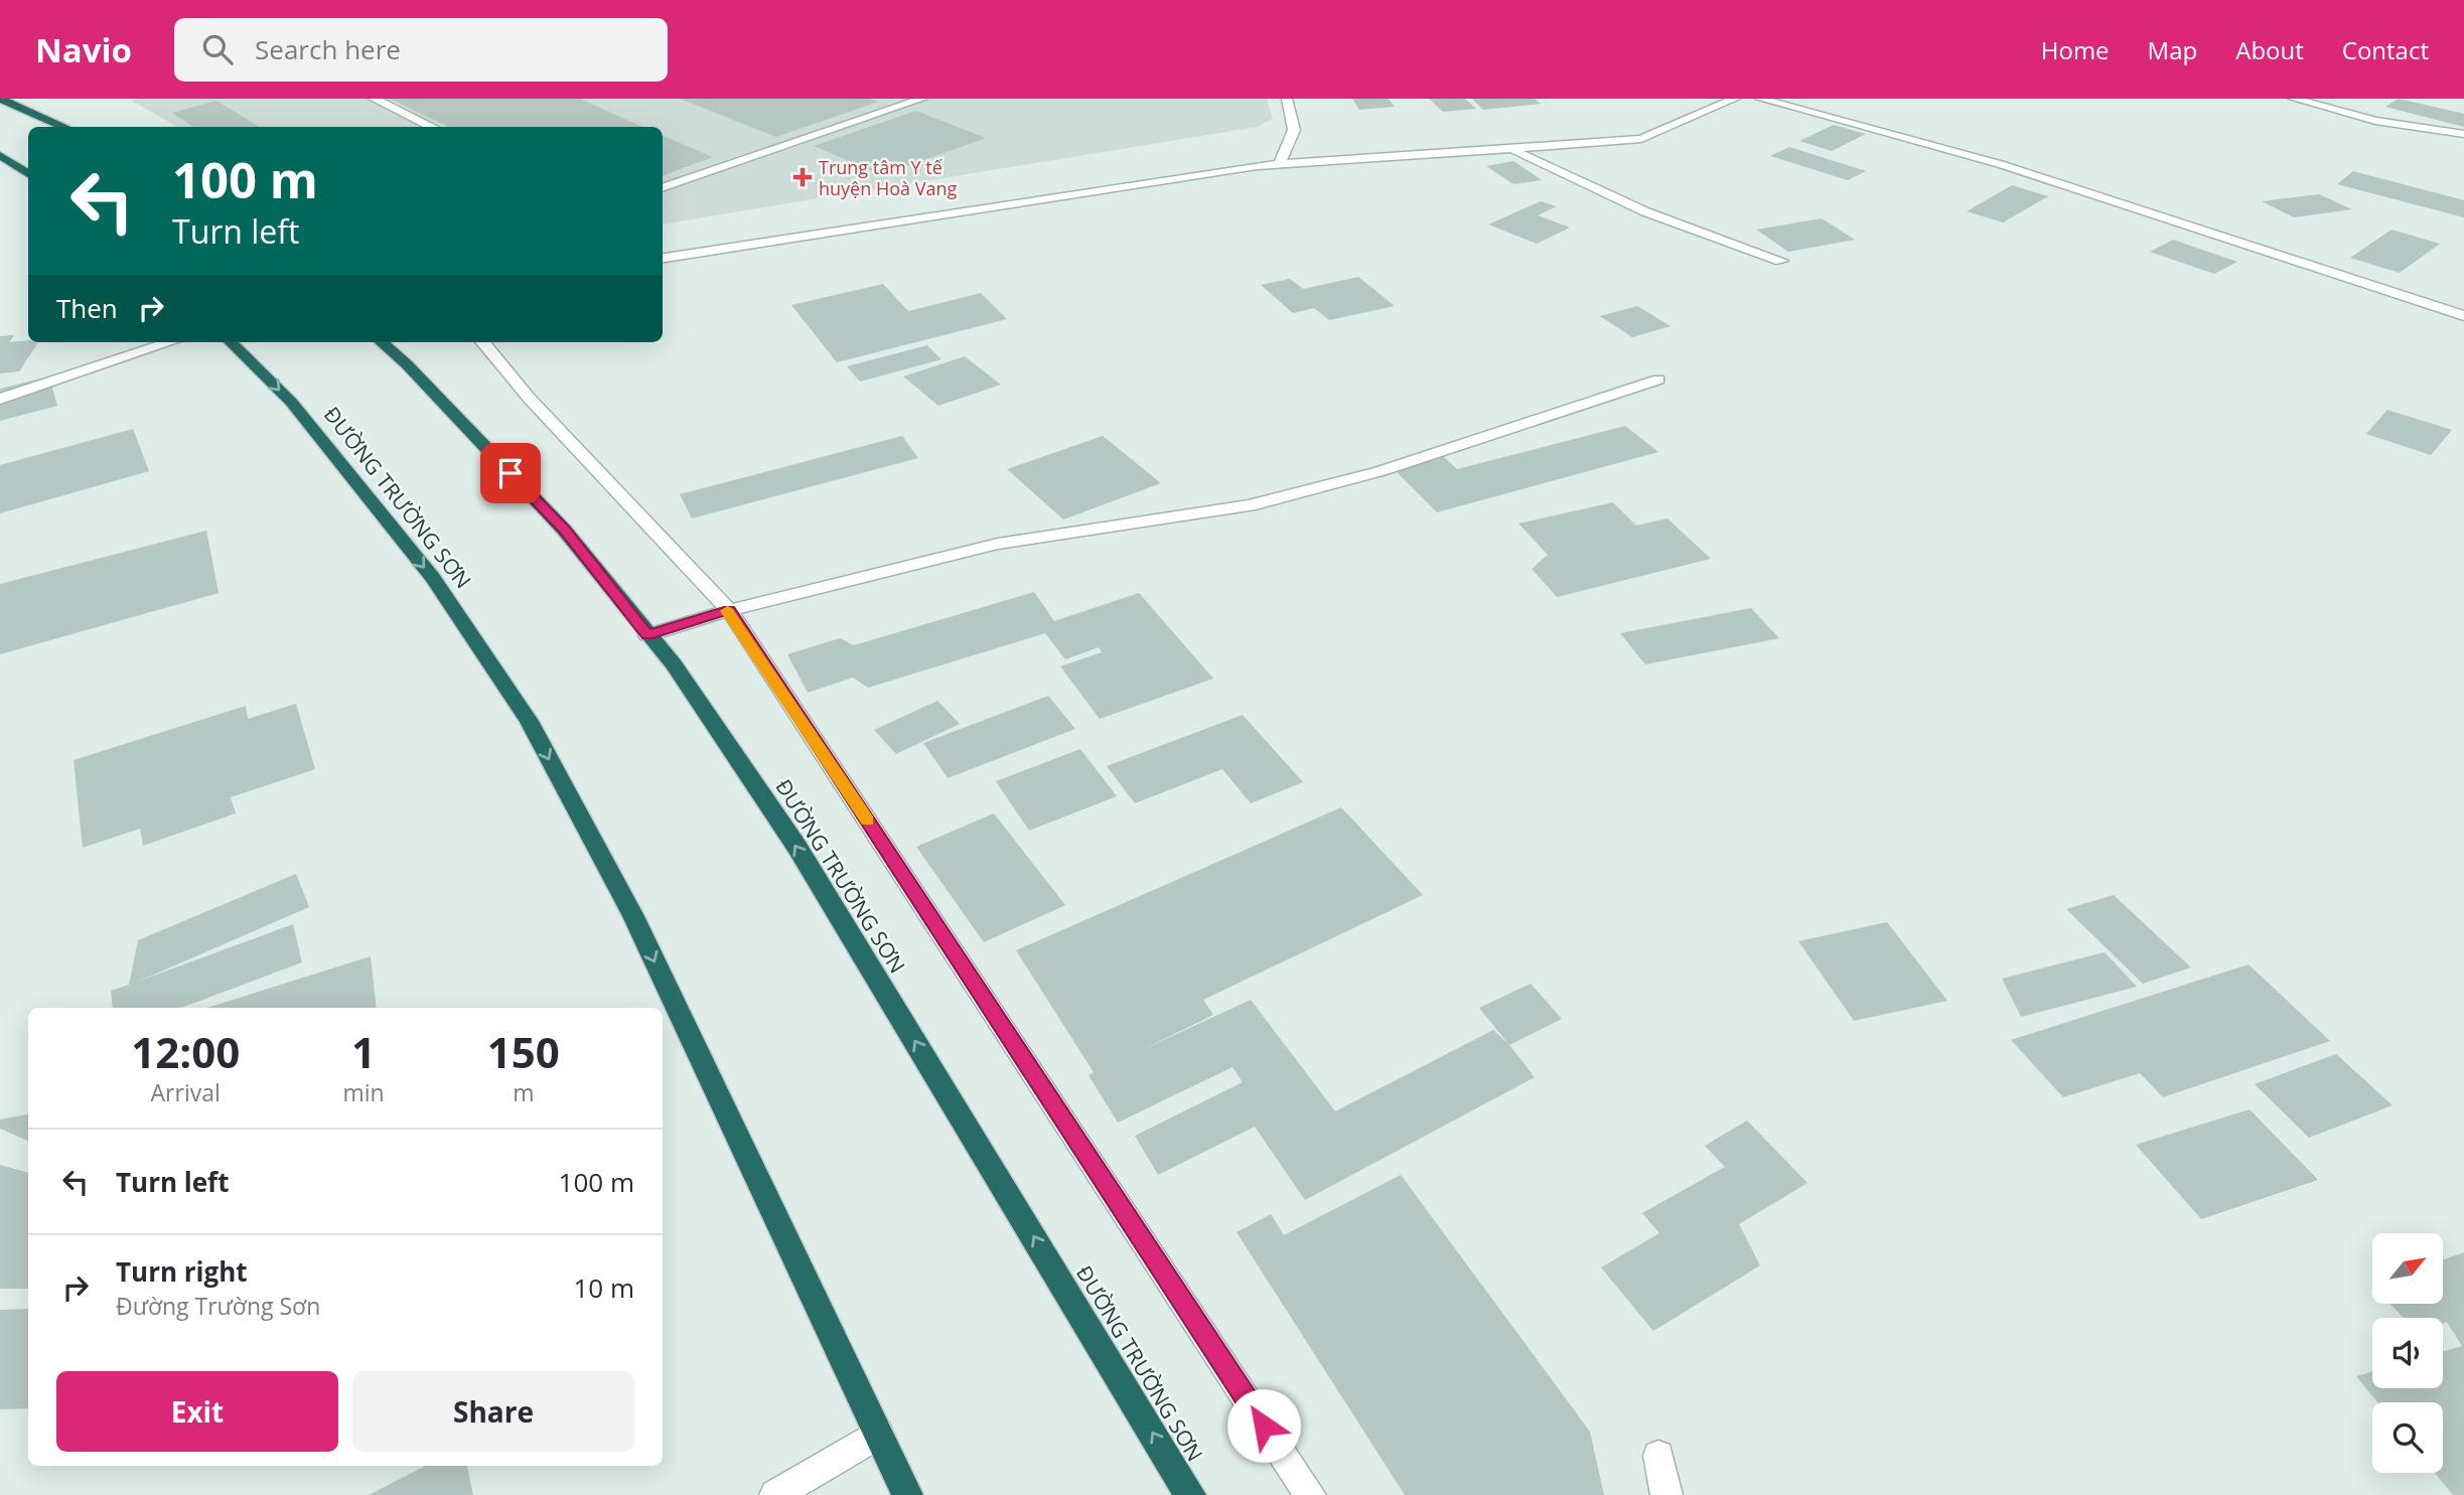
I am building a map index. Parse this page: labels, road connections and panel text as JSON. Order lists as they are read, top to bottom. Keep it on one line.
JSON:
{"streets":{"highway":["ĐƯỜNG TRƯỜNG SƠN"]},"places":{"health":["Trung tâm Y tế huyện Hoà Vang"]},"north":"top right","page":{"header":"Navio","search":"Search here","nav":["Home","Map","About","Contact"],"turn":["100 m","Turn left"],"then":"Then","eta":["12:00","Arrival","1","min","150","m"],"list":[{"name":"Turn left","value":"100 m"},{"name":"Turn right","note":"Đường Trường Sơn","value":"10 m"}],"buttons":["Exit","Share"]}}
